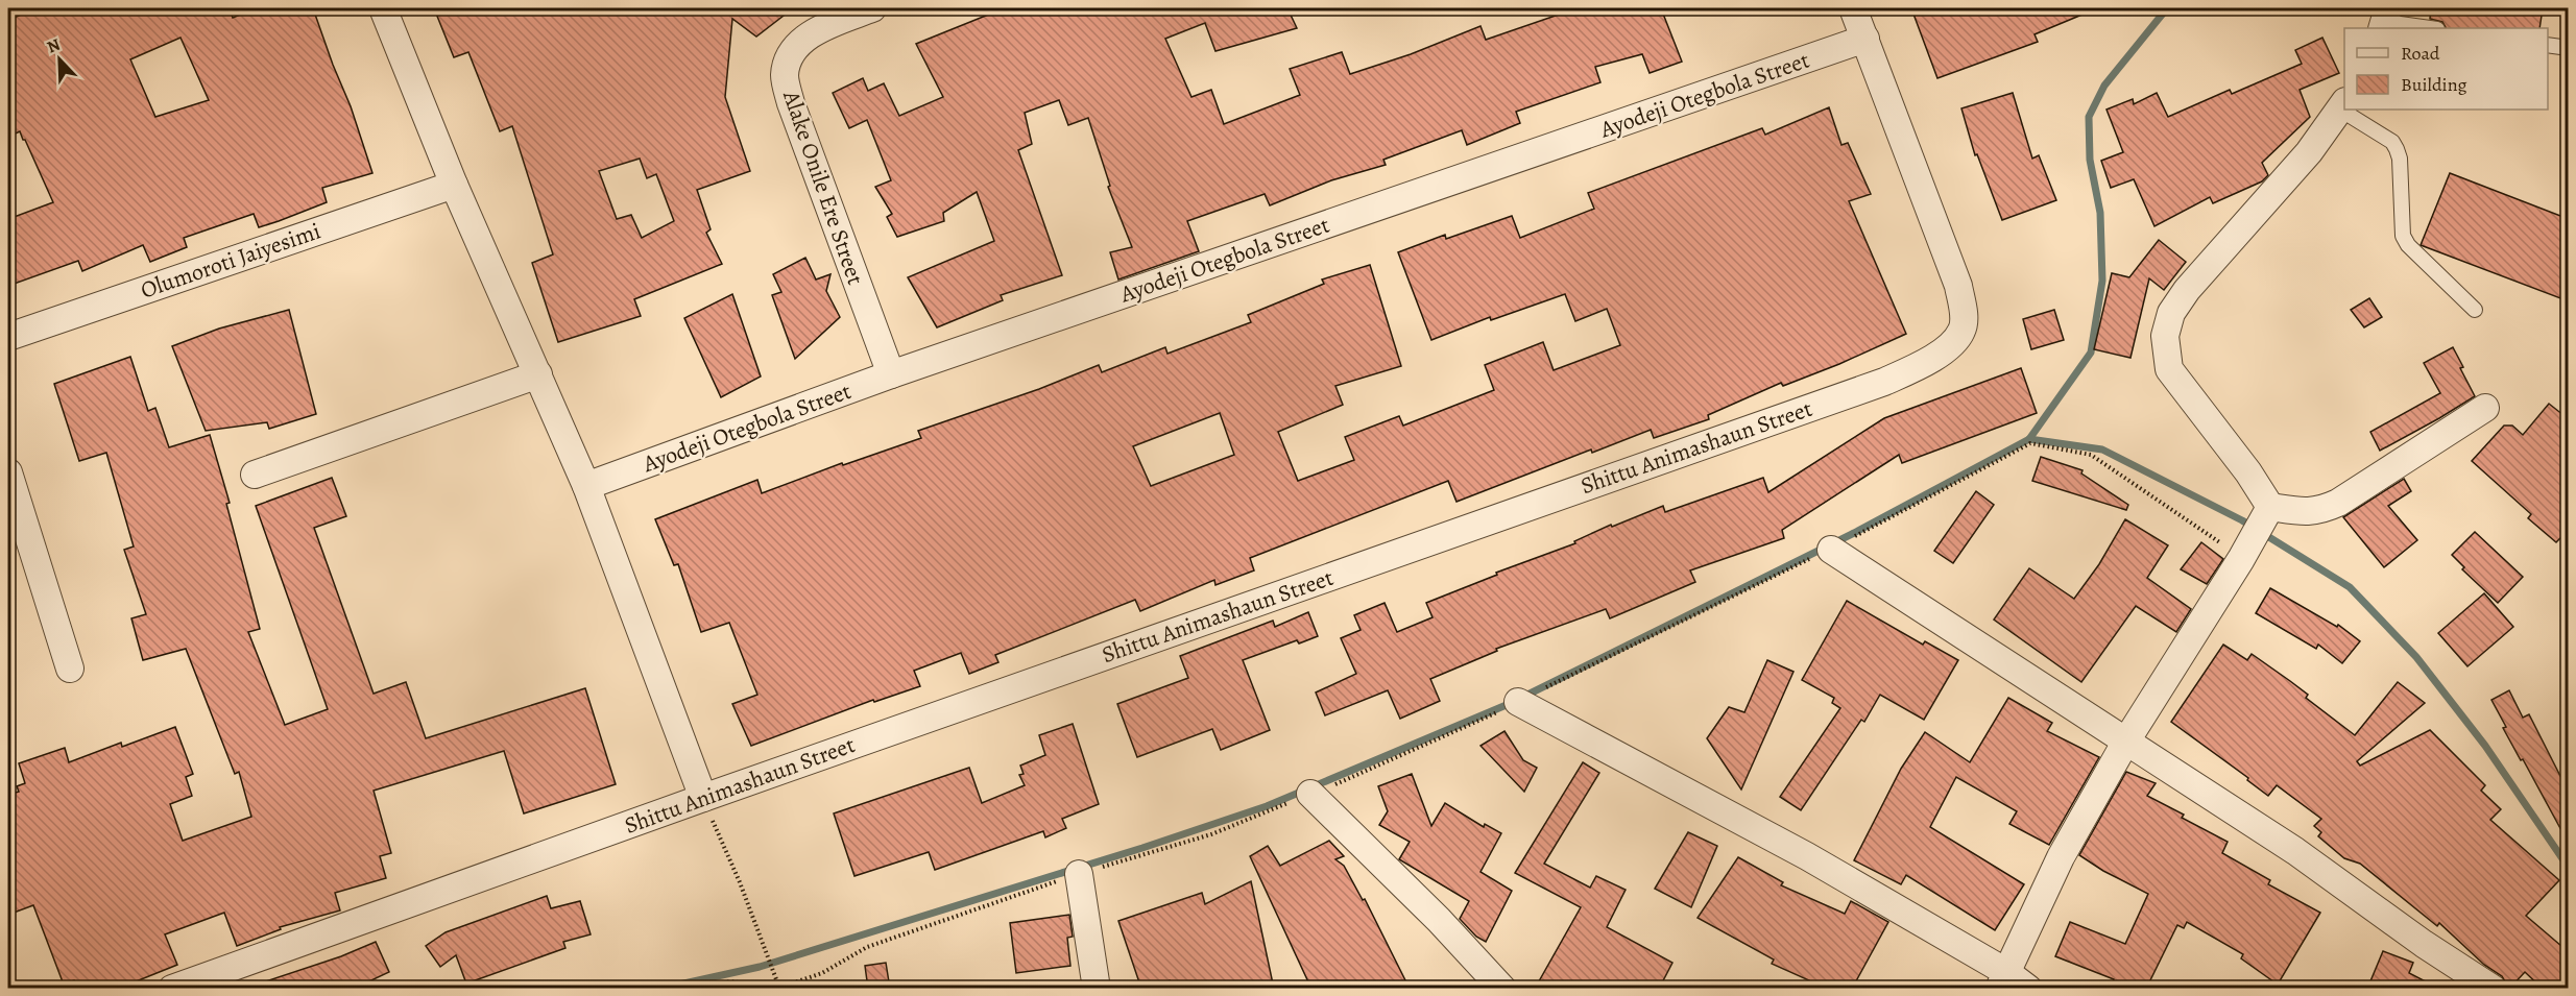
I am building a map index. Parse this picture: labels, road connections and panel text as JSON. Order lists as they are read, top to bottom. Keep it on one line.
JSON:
{"streets":{"street":["Ayodeji Otegbola Street","Alake Onile Ere Street","Olumoroti Jaiyesimi","Shittu Animashaun Street"]},"crossings":[["Ayodeji Otegbola Street","Alake Onile Ere Street"],["Ayodeji Otegbola Street","Shittu Animashaun Street"]],"legend":["Road","Building"],"north":"top left"}
